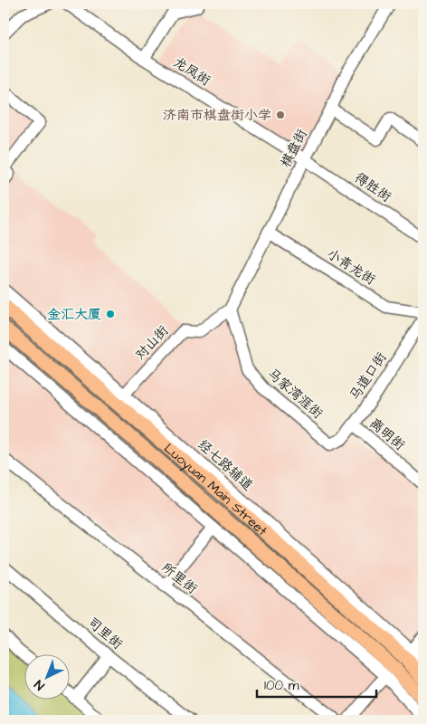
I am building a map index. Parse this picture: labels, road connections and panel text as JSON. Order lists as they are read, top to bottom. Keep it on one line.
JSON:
{"streets":{"main road":["Luoyuan Main Street"],"street":["龙凤街","棋盘街","得胜街","小青龙街","对山街","马道口街","马家湾涯街","离明街","经七路辅道","所里街","司里街"]},"crossings":[["龙凤街","棋盘街"],["龙凤街","得胜街"],["棋盘街","得胜街"],["棋盘街","小青龙街"],["棋盘街","对山街"],["棋盘街","马家湾涯街"],["对山街","马家湾涯街"],["对山街","经七路辅道"],["马道口街","马家湾涯街"],["马道口街","离明街"],["经七路辅道","Luoyuan Main Street"]],"places":["济南市棋盘街小学","金汇大厦"],"scale_bar":"100 m","north":"bottom left"}
